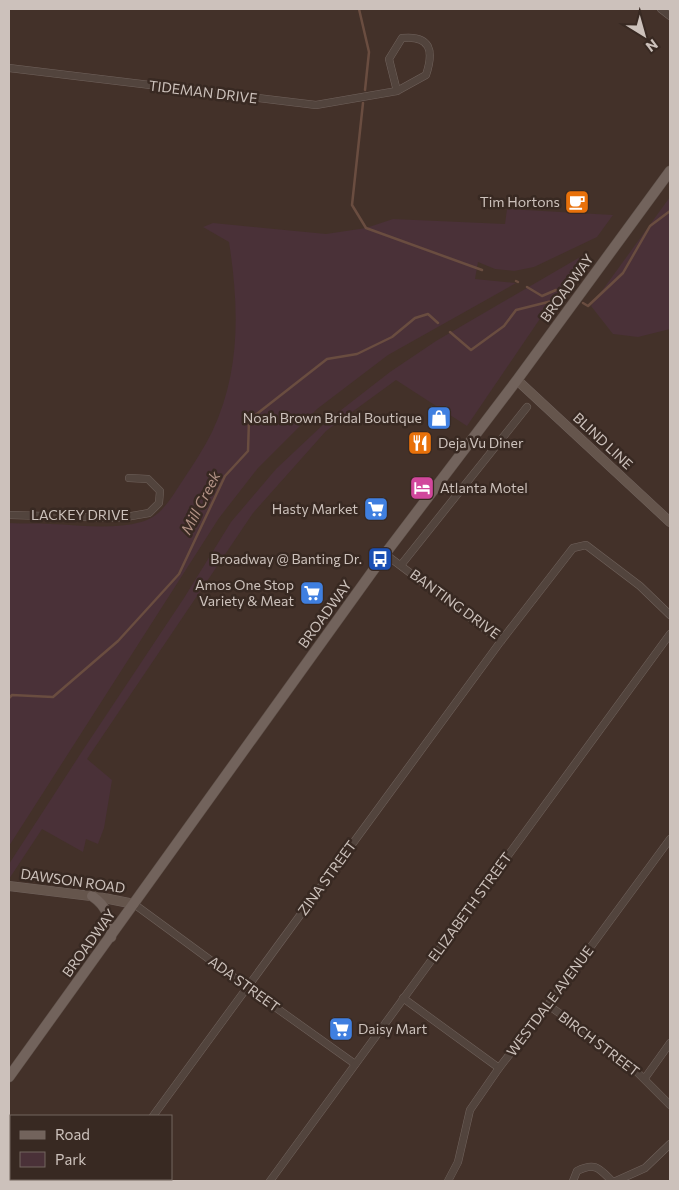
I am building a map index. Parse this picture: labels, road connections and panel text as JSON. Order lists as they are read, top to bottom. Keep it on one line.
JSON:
{"streets":{"main road":["BROADWAY"],"street":["TIDEMAN DRIVE","BLIND LINE","LACKEY DRIVE","BANTING DRIVE","ZINA STREET","DAWSON ROAD","ELIZABETH STREET","ADA STREET","WESTDALE AVENUE","BIRCH STREET"]},"crossings":[["BROADWAY","BLIND LINE"],["BROADWAY","BANTING DRIVE"],["BROADWAY","DAWSON ROAD"],["BROADWAY","ADA STREET"],["BANTING DRIVE","ZINA STREET"],["ZINA STREET","ADA STREET"],["DAWSON ROAD","ADA STREET"],["ELIZABETH STREET","ADA STREET"],["WESTDALE AVENUE","BIRCH STREET"]],"water":["Mill Creek"],"places":{"cafe":["Tim Hortons"],"shop":["Noah Brown Bridal Boutique"],"restaurant":["Deja Vu Diner"],"hotel":["Atlanta Motel"],"supermarket":["Hasty Market","Amos One Stop Variety & Meat","Daisy Mart"],"bus stop":["Broadway @ Banting Dr."]},"legend":["Road","Park"],"north":"bottom right"}
